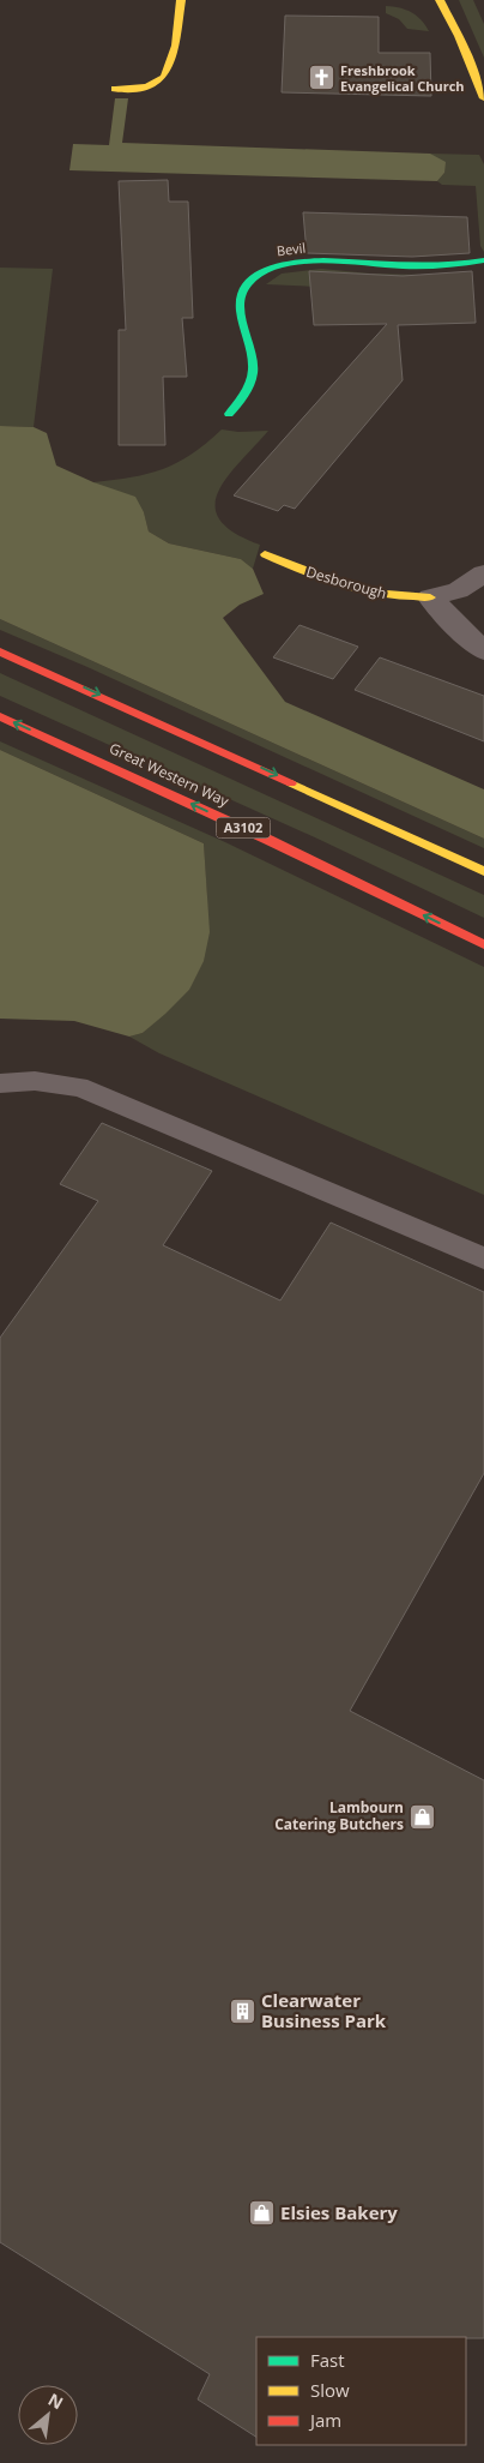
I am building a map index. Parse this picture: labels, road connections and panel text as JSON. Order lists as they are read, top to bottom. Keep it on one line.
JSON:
{"streets":{"street":["Bevil","Desborough","Great Western Way","A3102"]},"places":{"church":["Freshbrook Evangelical Church"],"shop":["Lambourn Catering Butchers","Elsies Bakery"],"building":["Clearwater Business Park"]},"legend":["Fast","Slow","Jam"],"north":"top right"}
